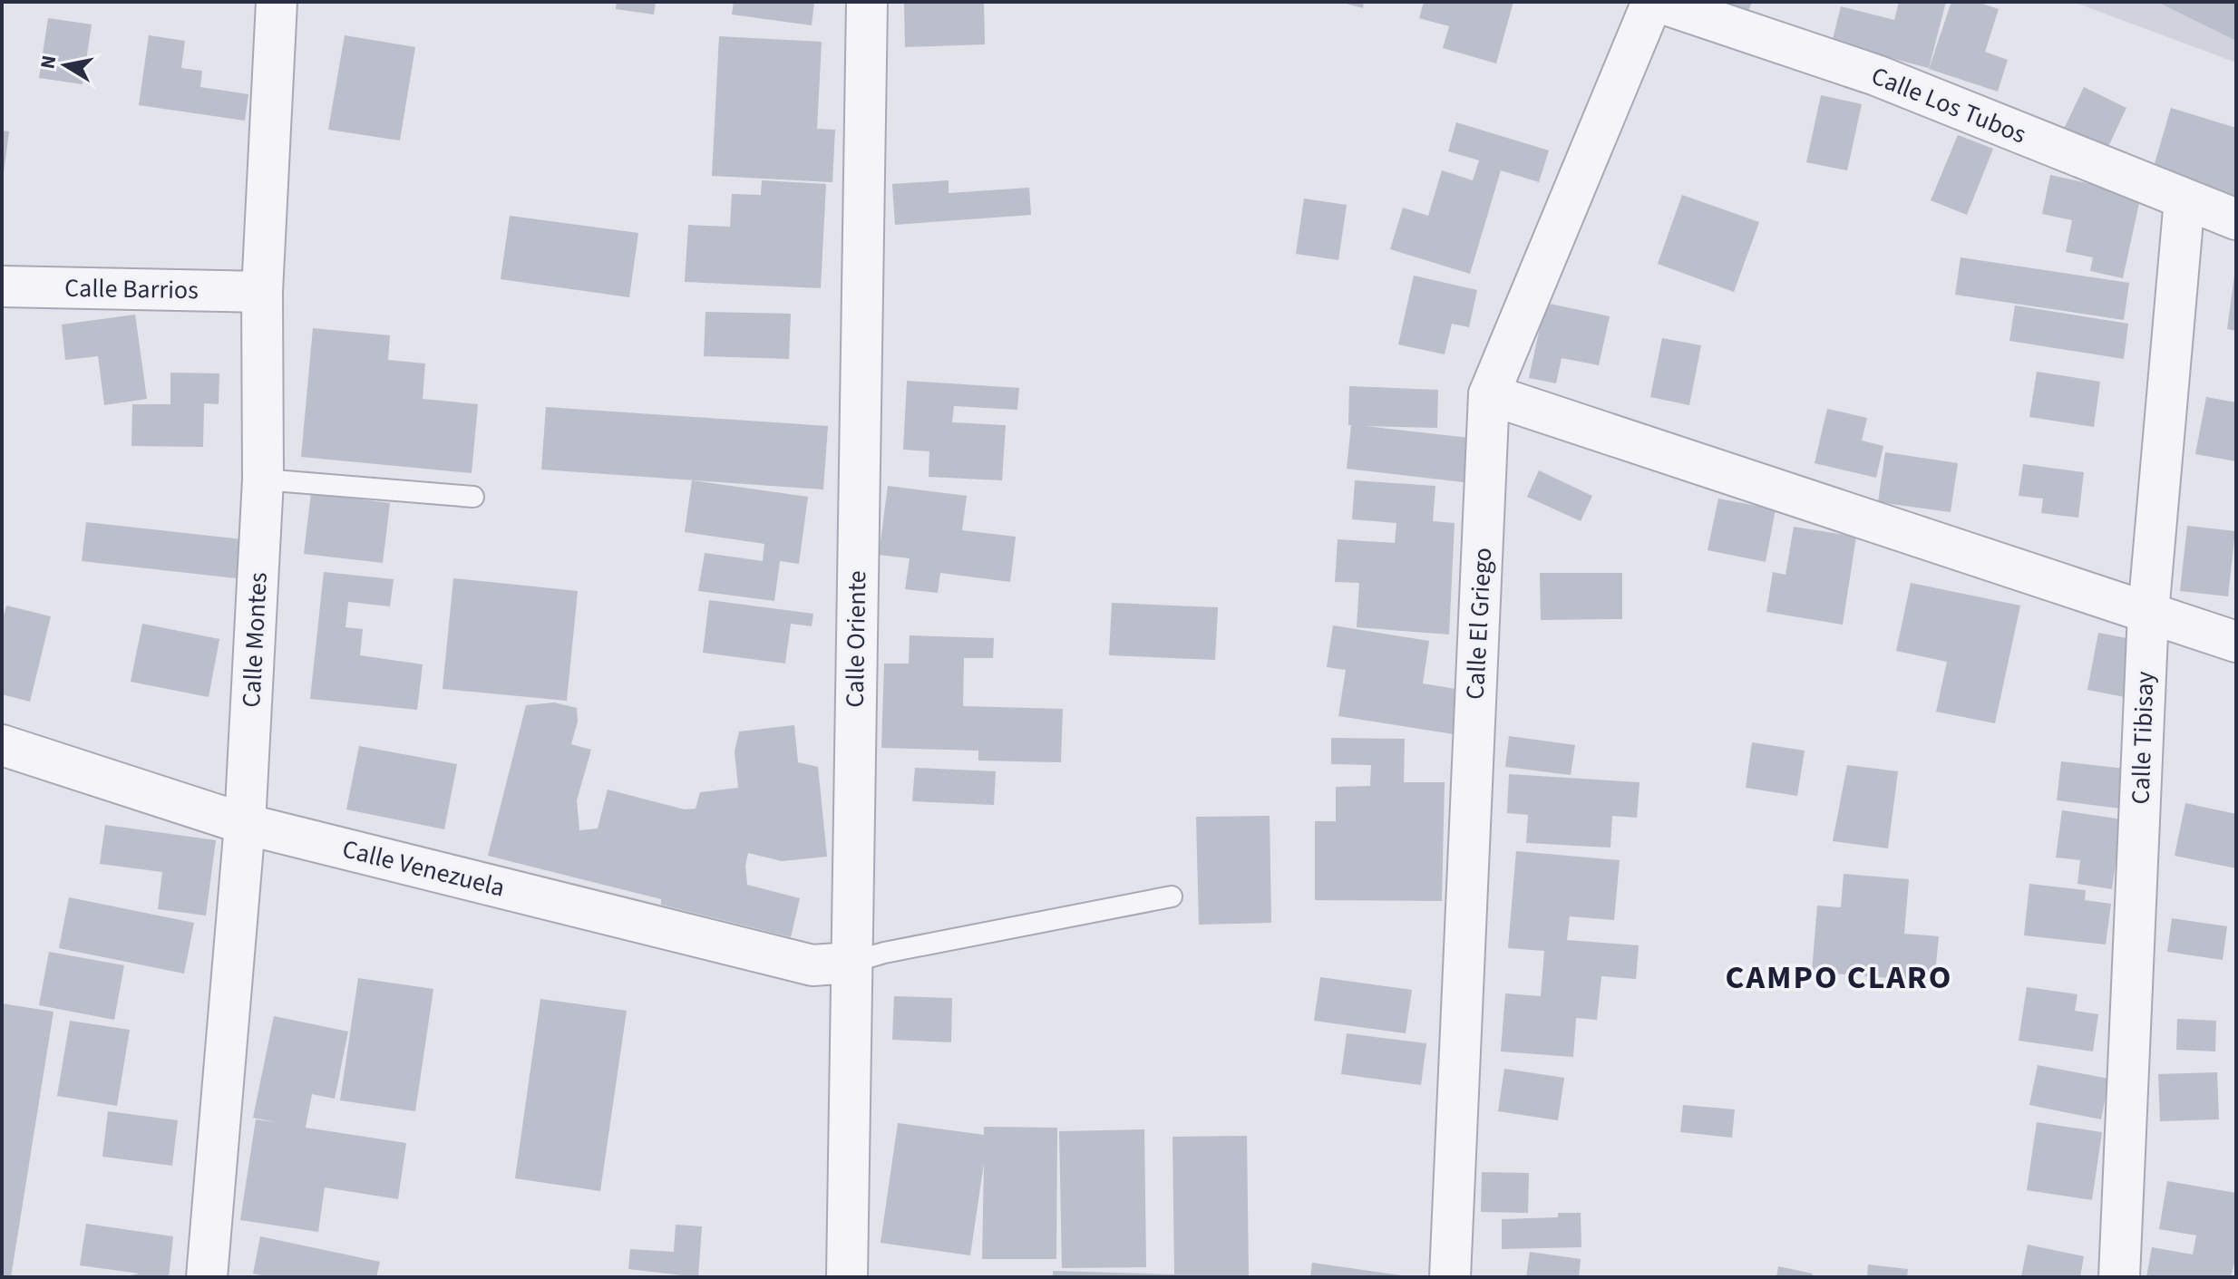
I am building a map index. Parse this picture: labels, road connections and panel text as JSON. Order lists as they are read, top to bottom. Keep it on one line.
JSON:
{"streets":{"street":["Calle Los Tubos","Calle Barrios","Calle El Griego","Calle Oriente","Calle Montes","Calle Tibisay","Calle Venezuela"]},"crossings":[["Calle Los Tubos","Calle Tibisay"],["Calle Barrios","Calle Montes"],["Calle Oriente","Calle Venezuela"],["Calle Montes","Calle Venezuela"]],"districts":["CAMPO CLARO"],"north":"left"}
